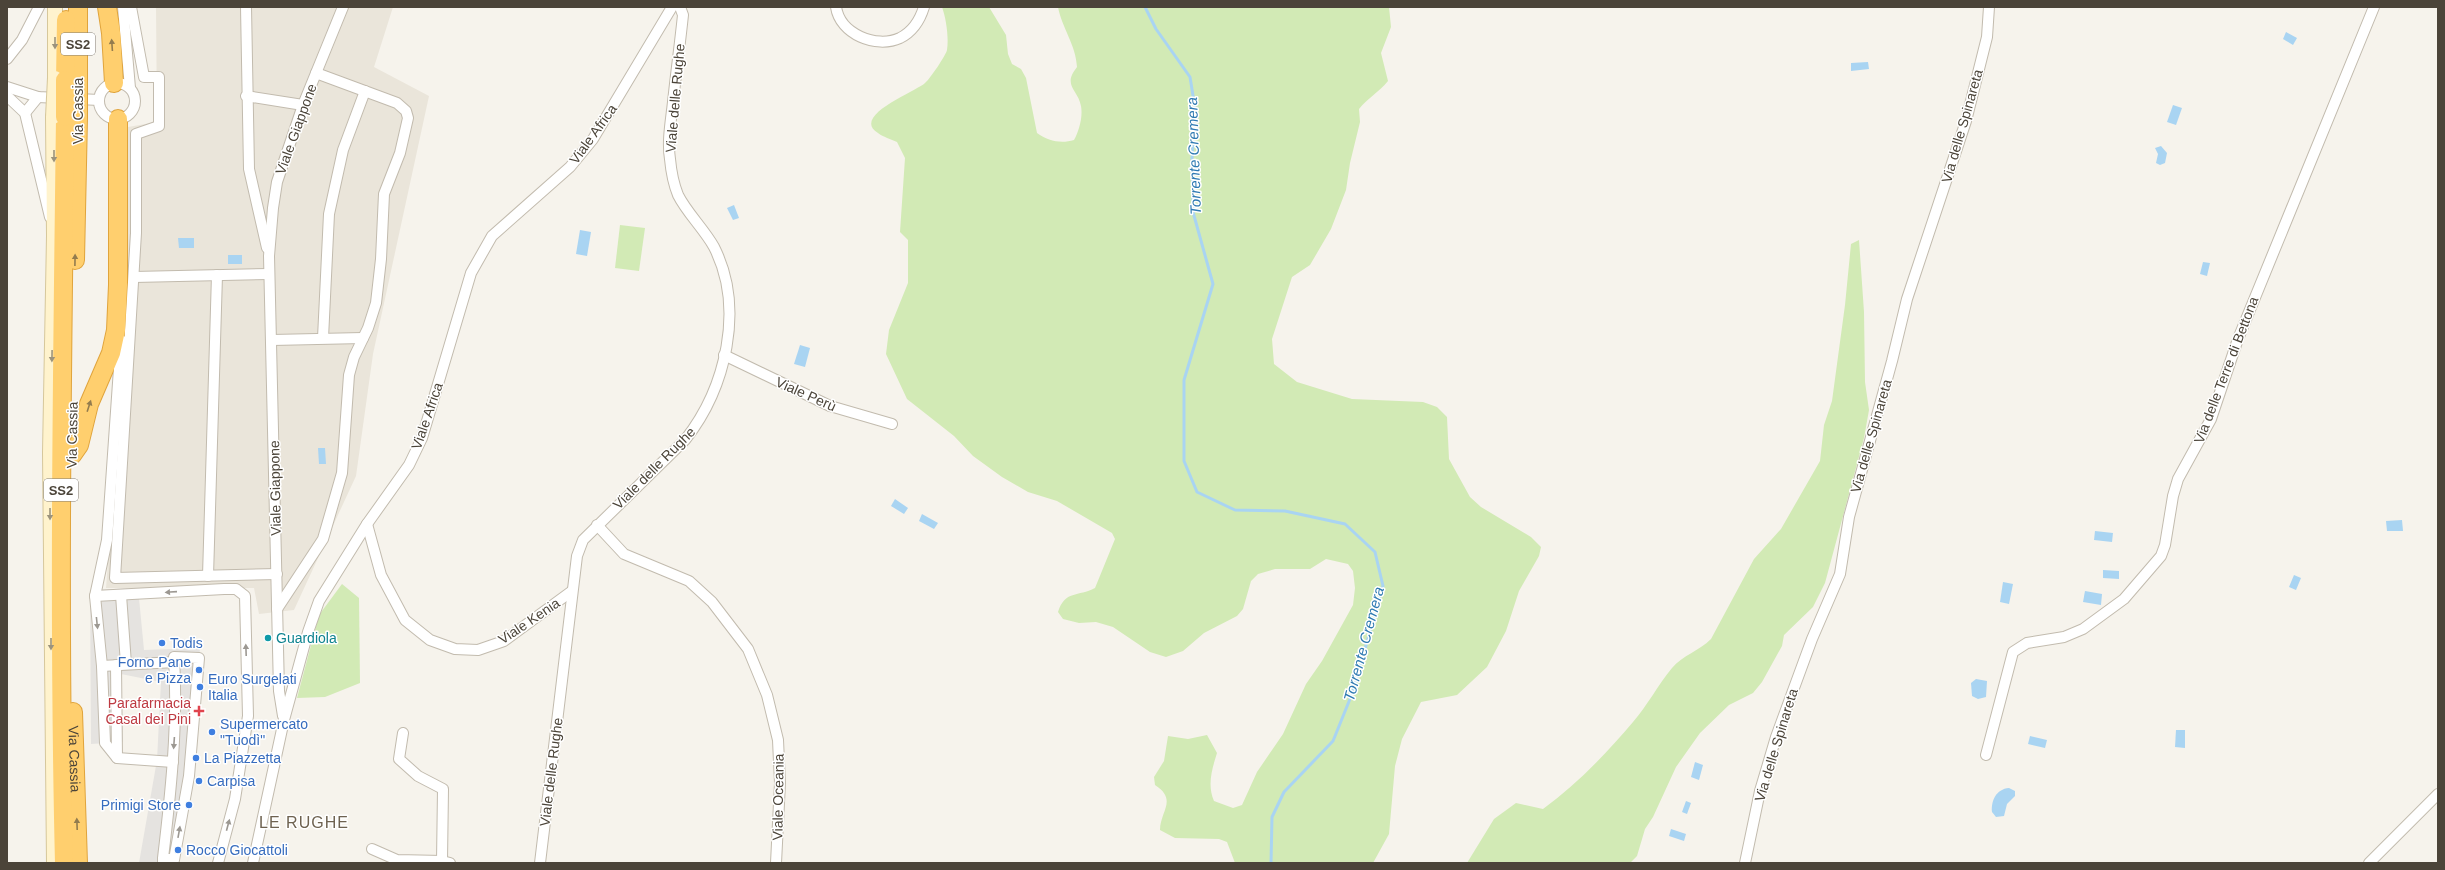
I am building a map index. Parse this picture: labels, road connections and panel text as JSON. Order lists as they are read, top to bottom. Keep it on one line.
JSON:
{"streets":{"highway":["SS2","Via Cassia"],"street":["Viale delle Rughe","Via delle Spinareta","Viale Giappone","Viale Africa","Via delle Terre di Bettona","Viale Perù","Viale Kenia","Viale Oceania"]},"crossings":[["Viale delle Rughe","Viale Perù"],["Viale delle Rughe","Viale Kenia"],["Viale delle Rughe","Viale Oceania"],["Viale Giappone","Viale Africa"],["Viale Africa","Viale Kenia"]],"districts":["LE RUGHE"],"water":["Torrente Cremera"],"places":{"other":["Guardiola","Todis","Forno Pane e Pizza","Euro Surgelati Italia","Supermercato \"Tuodì\"","La Piazzetta","Carpisa","Primigi Store","Rocco Giocattoli"],"health":["Parafarmacia Casal dei Pini"]}}
